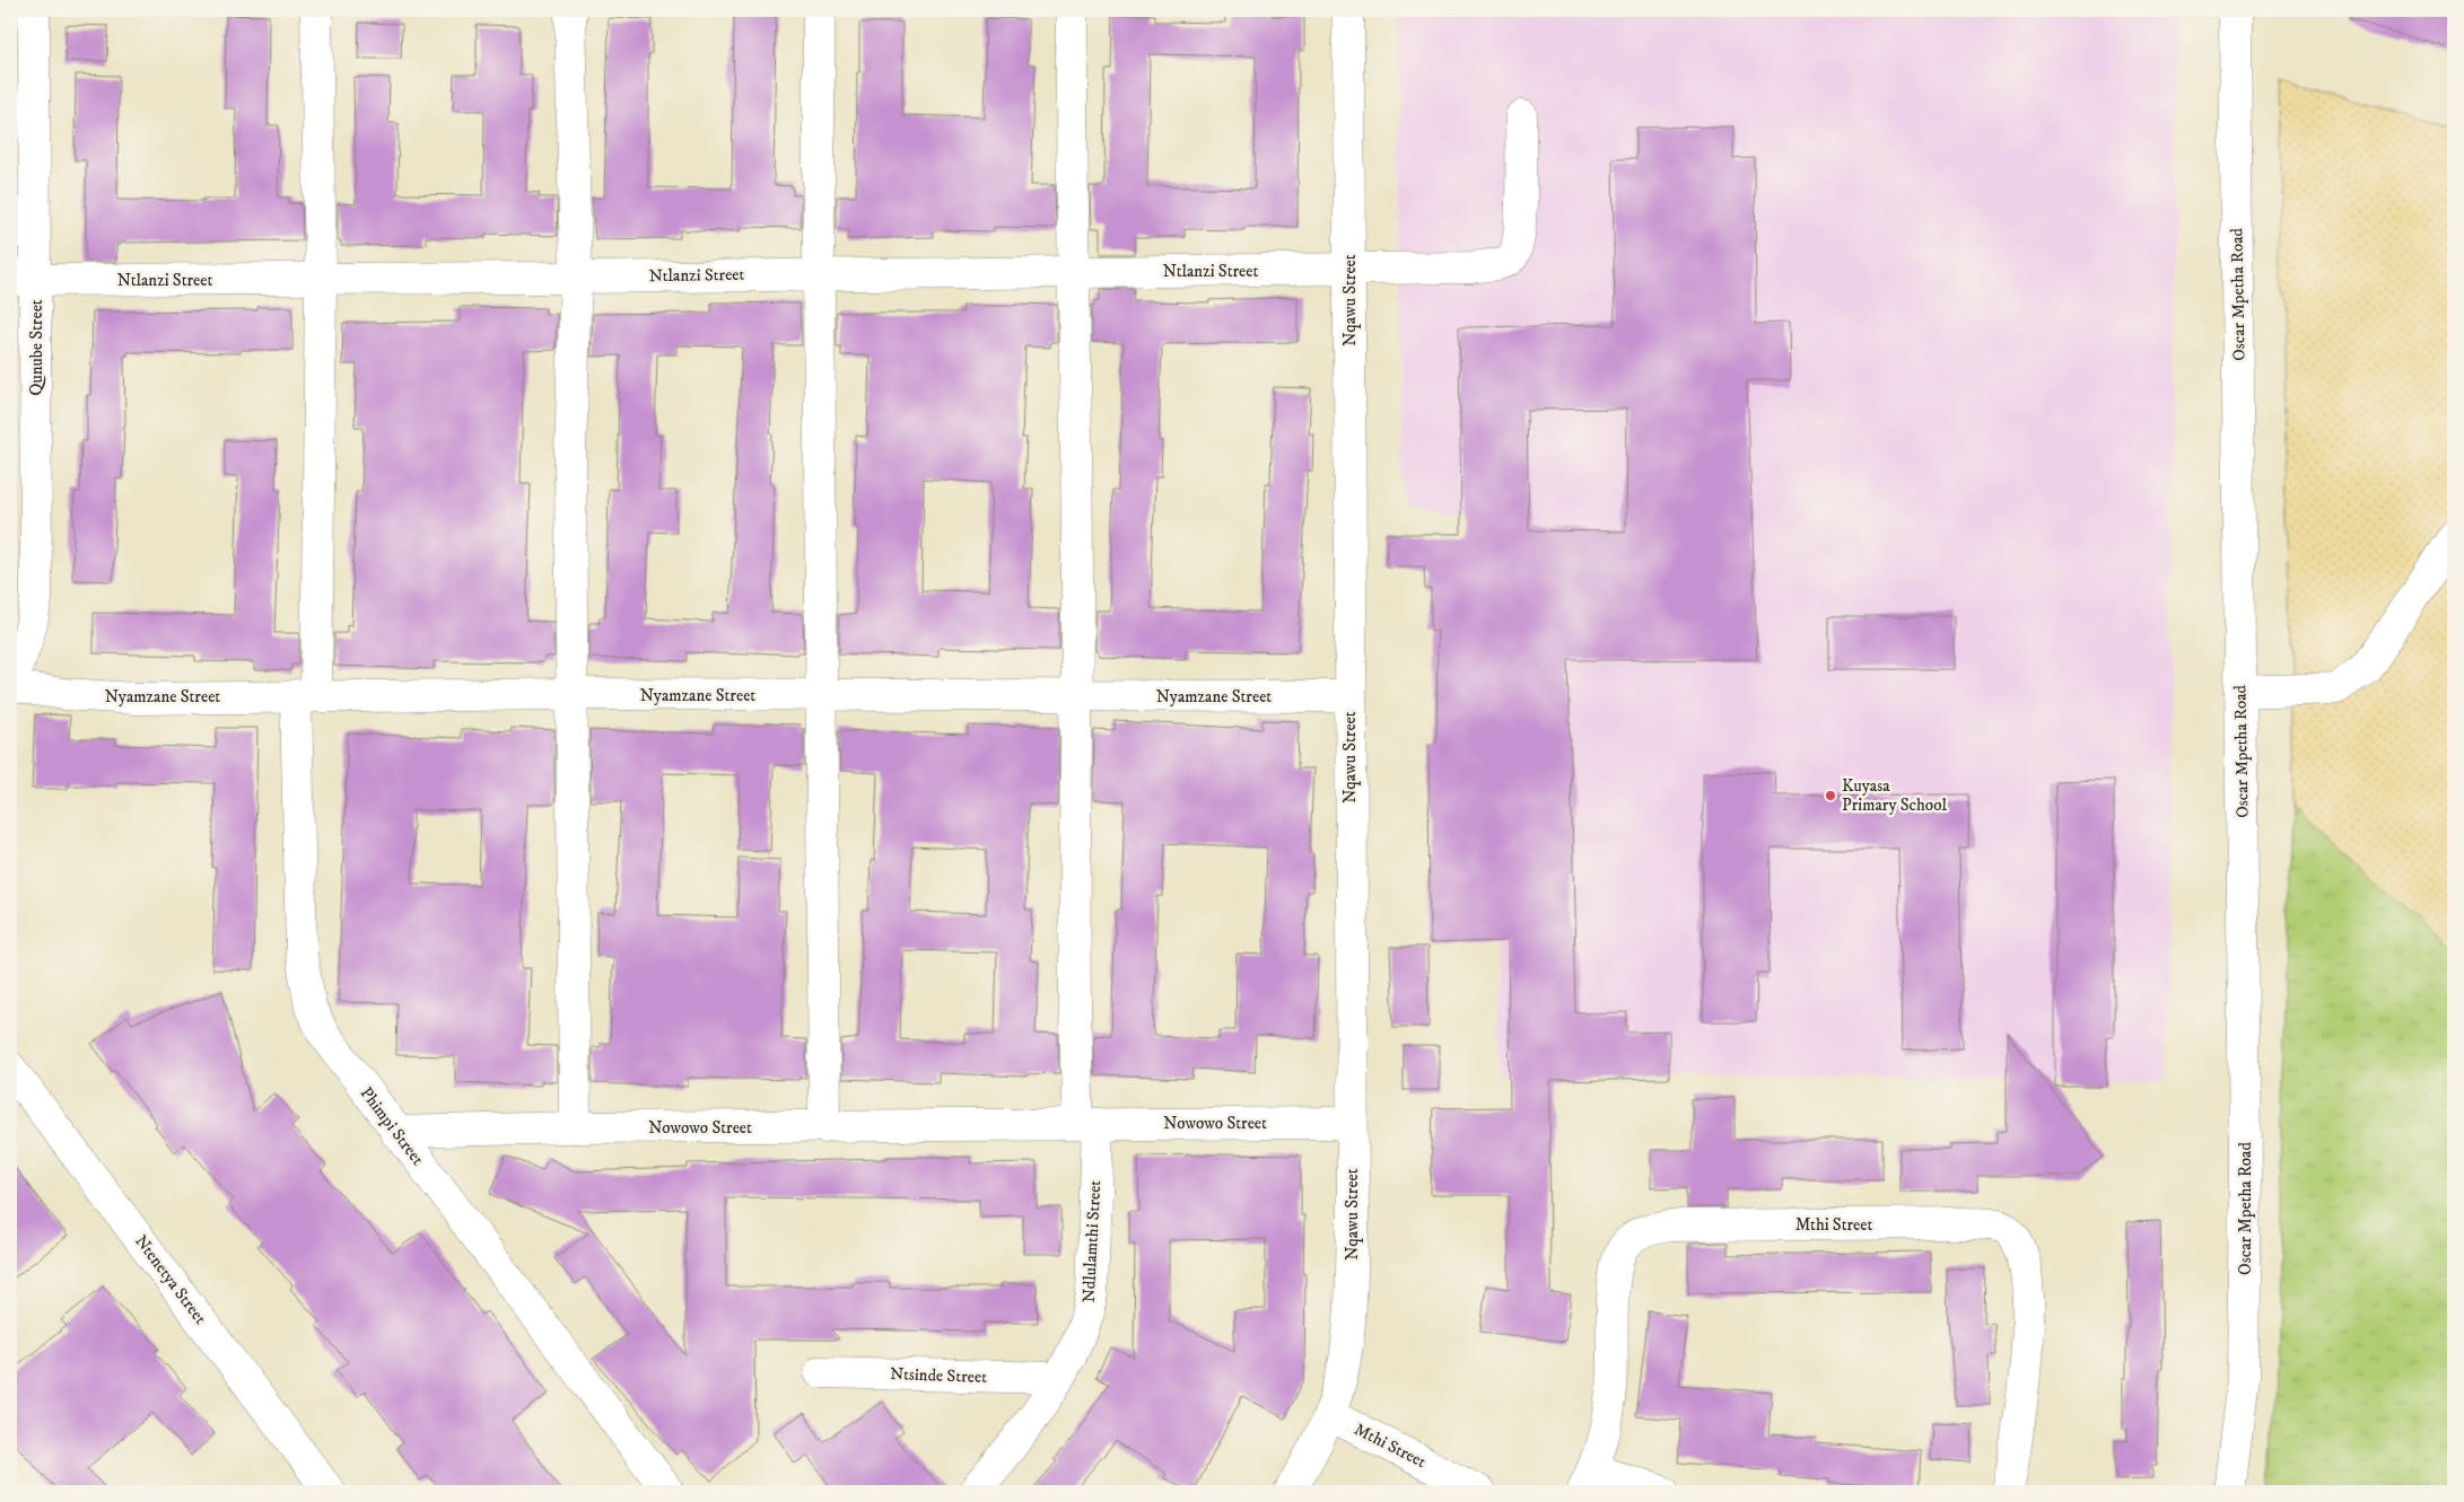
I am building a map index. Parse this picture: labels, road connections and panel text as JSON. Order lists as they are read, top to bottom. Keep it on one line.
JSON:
{"streets":{"street":["Ntlanzi Street","Oscar Mpetha Road","Nqawu Street","Qunube Street","Nyamzane Street","Nowowo Street","Phimpi Street","Mthi Street","Ndlulamthi Street","Ntenetya Street","Ntsinde Street"]},"crossings":[["Ntlanzi Street","Nqawu Street"],["Ntlanzi Street","Qunube Street"],["Nqawu Street","Nyamzane Street"],["Nqawu Street","Nowowo Street"],["Nqawu Street","Mthi Street"],["Nyamzane Street","Phimpi Street"],["Nowowo Street","Phimpi Street"],["Nowowo Street","Ndlulamthi Street"],["Ndlulamthi Street","Ntsinde Street"]],"places":["Kuyasa Primary School"]}
